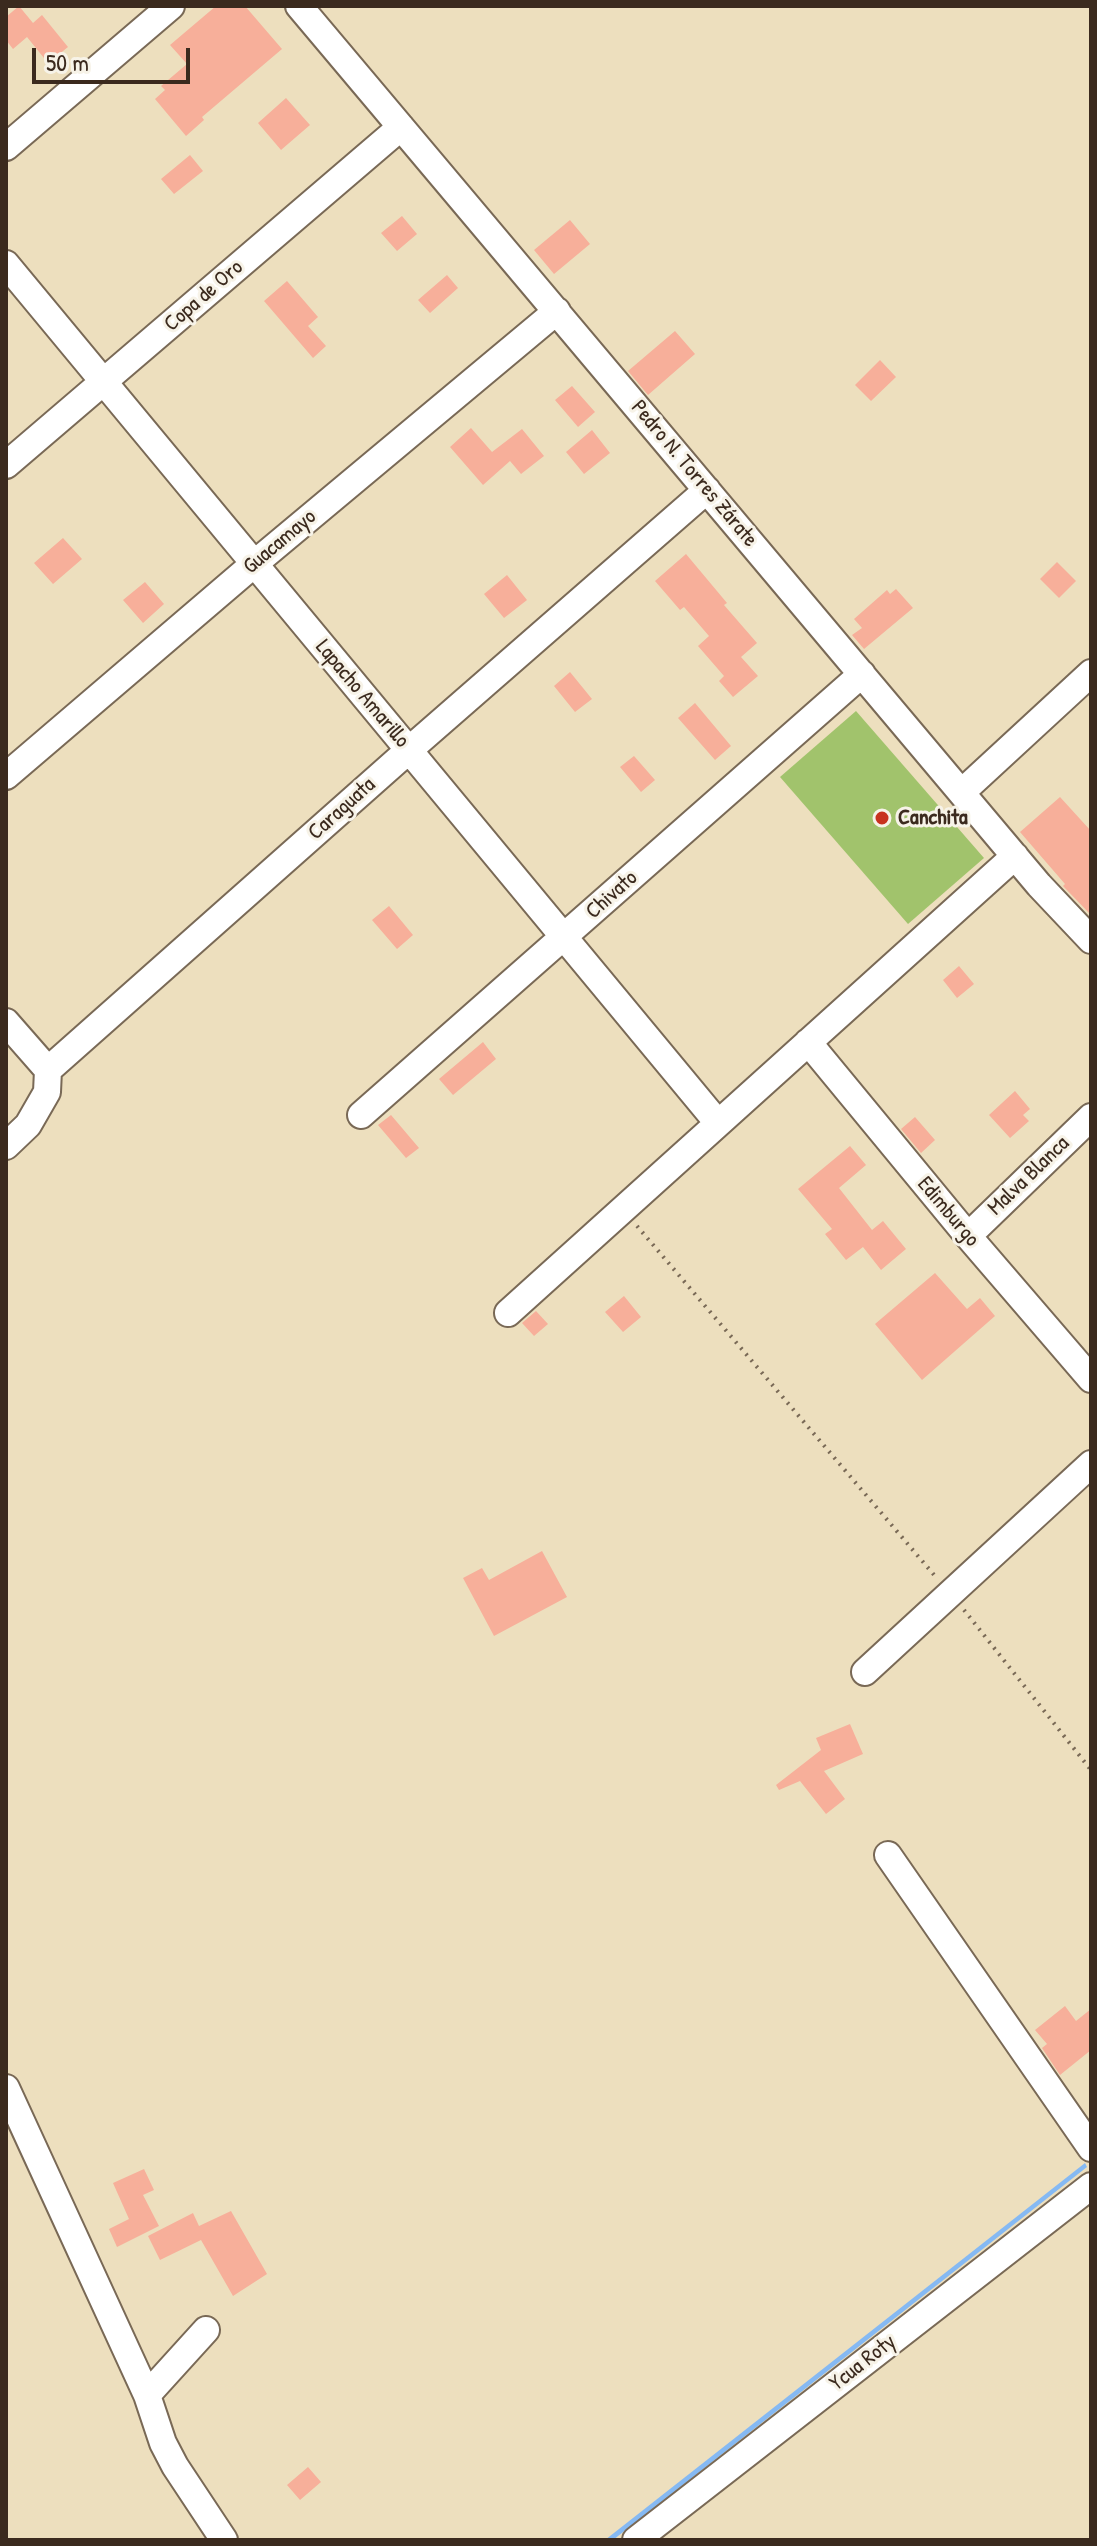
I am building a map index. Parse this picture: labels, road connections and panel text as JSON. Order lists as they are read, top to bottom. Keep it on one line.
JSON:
{"streets":{"street":["Copa de Oro","Pedro N. Torres Zárate","Guacamayo","Lapacho Amarillo","Caraguata","Chivato","Malva Blanca","Edimburgo","Ycua Roty"]},"crossings":[["Copa de Oro","Pedro N. Torres Zárate"],["Copa de Oro","Lapacho Amarillo"],["Pedro N. Torres Zárate","Guacamayo"],["Pedro N. Torres Zárate","Caraguata"],["Pedro N. Torres Zárate","Chivato"],["Guacamayo","Lapacho Amarillo"],["Lapacho Amarillo","Caraguata"],["Lapacho Amarillo","Chivato"],["Malva Blanca","Edimburgo"]],"places":["Canchita"],"scale_bar":"50 m"}
